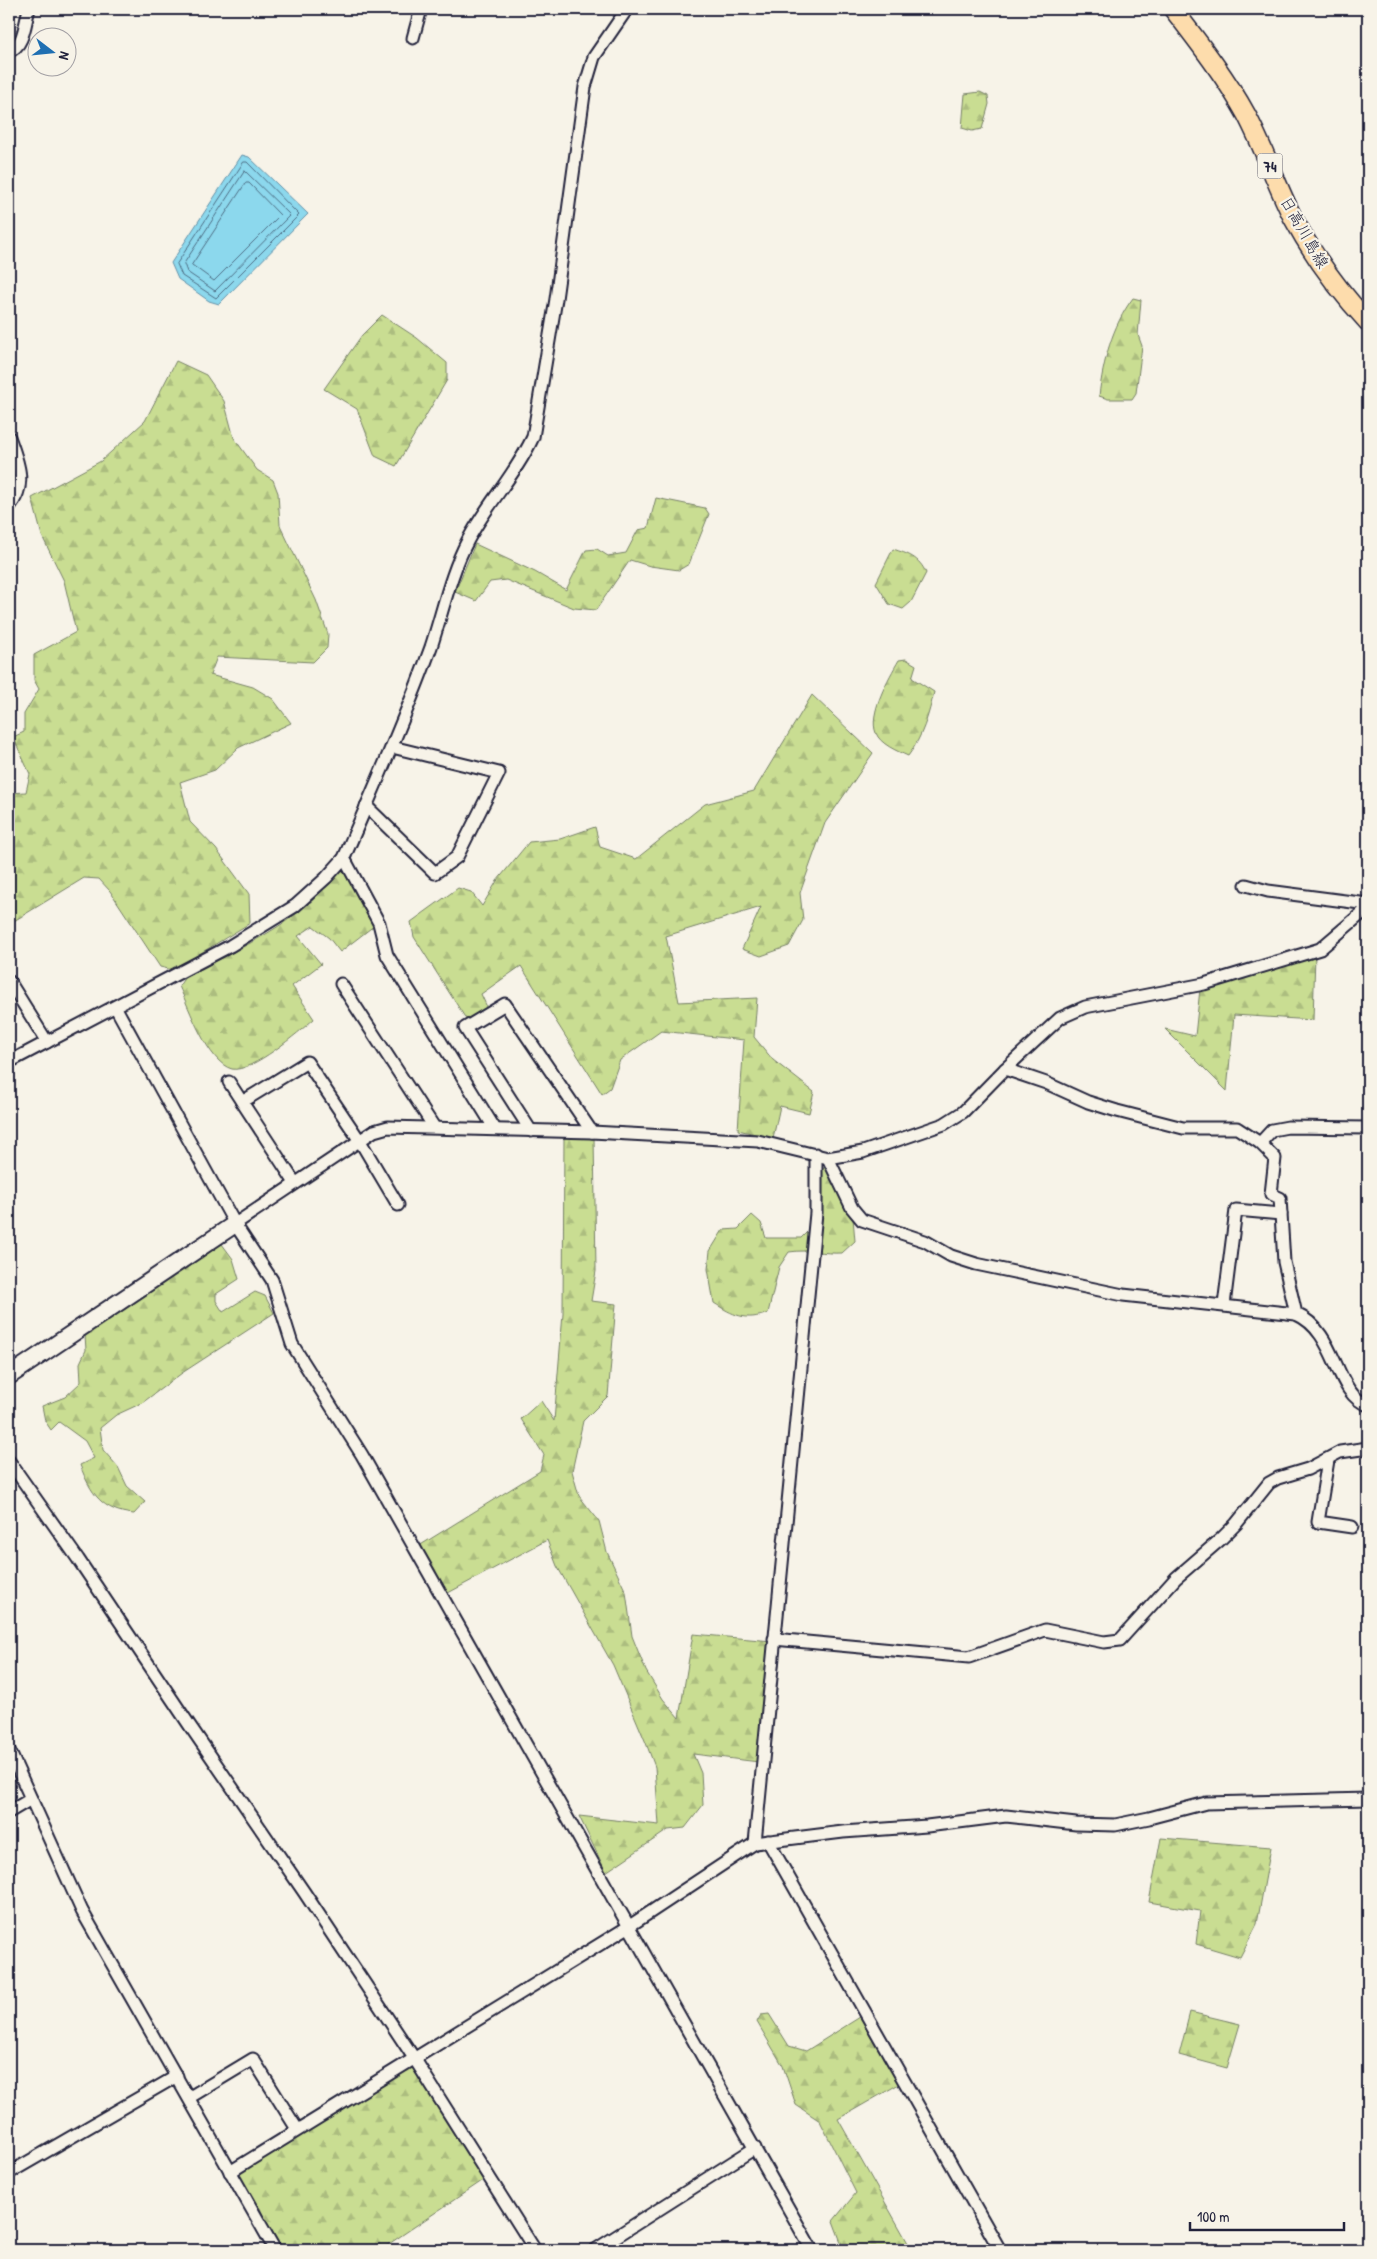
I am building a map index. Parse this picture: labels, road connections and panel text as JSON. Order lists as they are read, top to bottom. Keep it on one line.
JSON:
{"streets":{"main road":["74","日高川島線"]},"scale_bar":"100 m","north":"right"}
